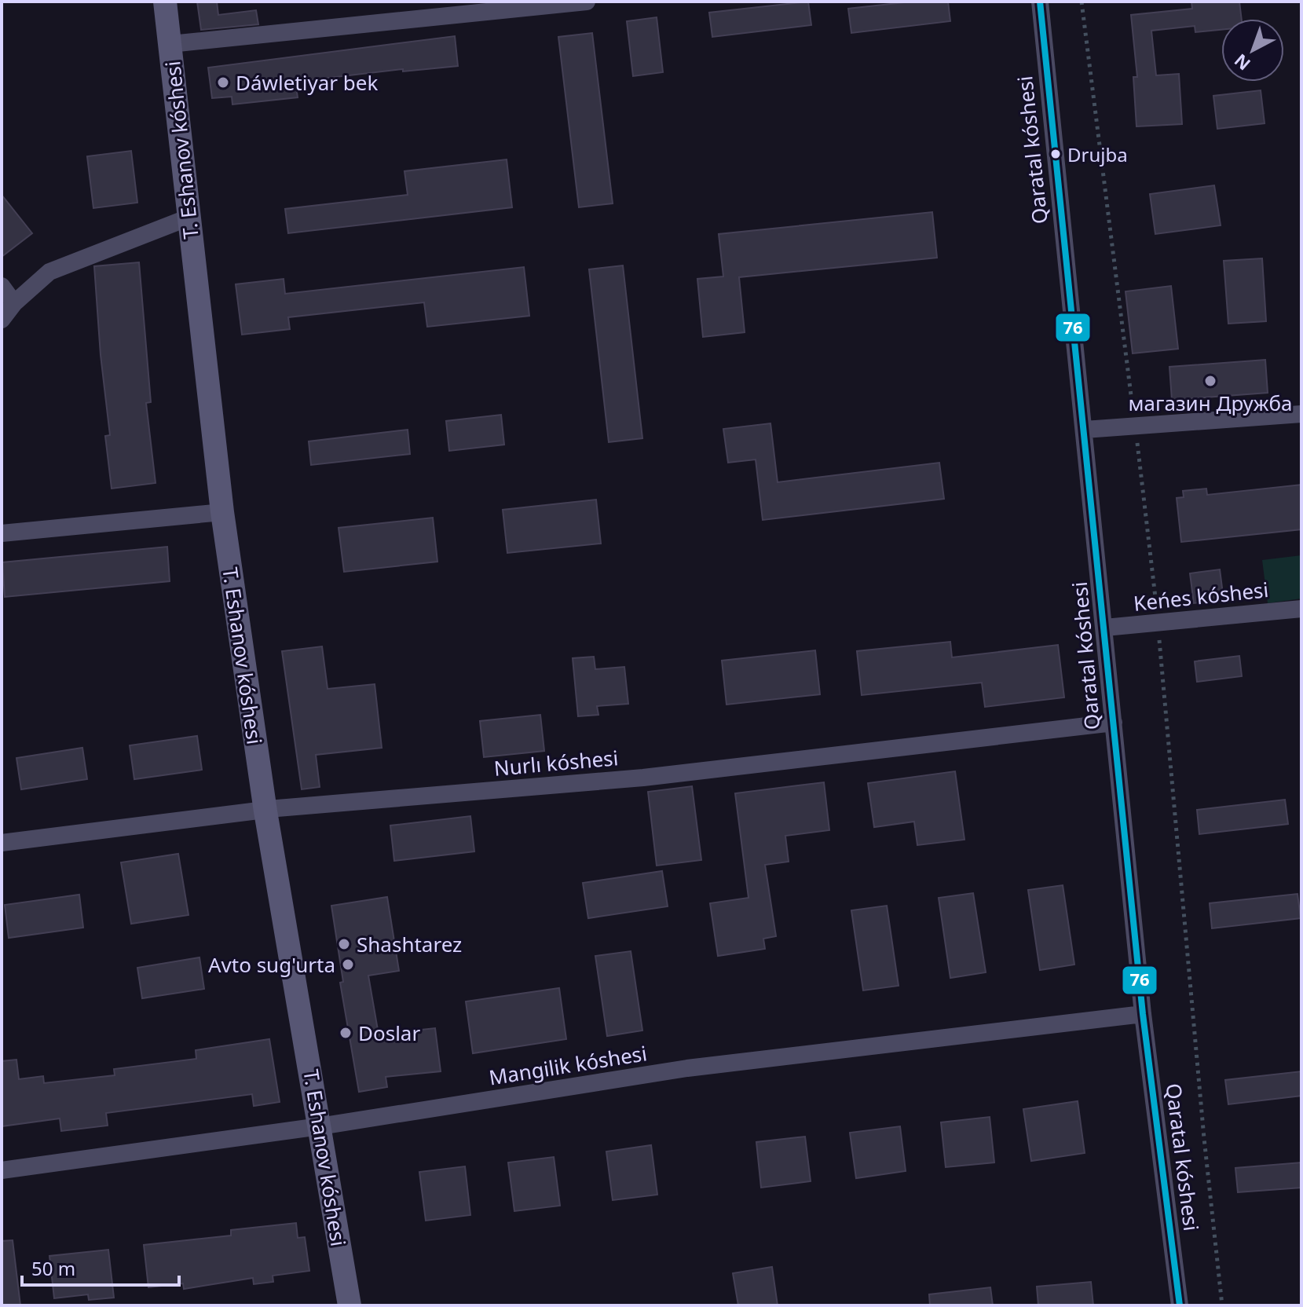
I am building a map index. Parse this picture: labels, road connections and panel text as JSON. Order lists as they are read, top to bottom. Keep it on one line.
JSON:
{"streets":{"main road":["T. Eshanov kóshesi"],"street":["Qaratal kóshesi","Keńes kóshesi","Nurlı kóshesi","Mangilik kóshesi"]},"crossings":[["T. Eshanov kóshesi","Nurlı kóshesi"],["T. Eshanov kóshesi","Mangilik kóshesi"],["Qaratal kóshesi","Keńes kóshesi"],["Qaratal kóshesi","Nurlı kóshesi"],["Qaratal kóshesi","Mangilik kóshesi"]],"places":["Dáwletiyar bek","Drujba","магазин Дружба","Shashtarez","Avto sug'urta","Doslar"],"lines":["transit line 76"],"scale_bar":"50 m","north":"bottom left"}
